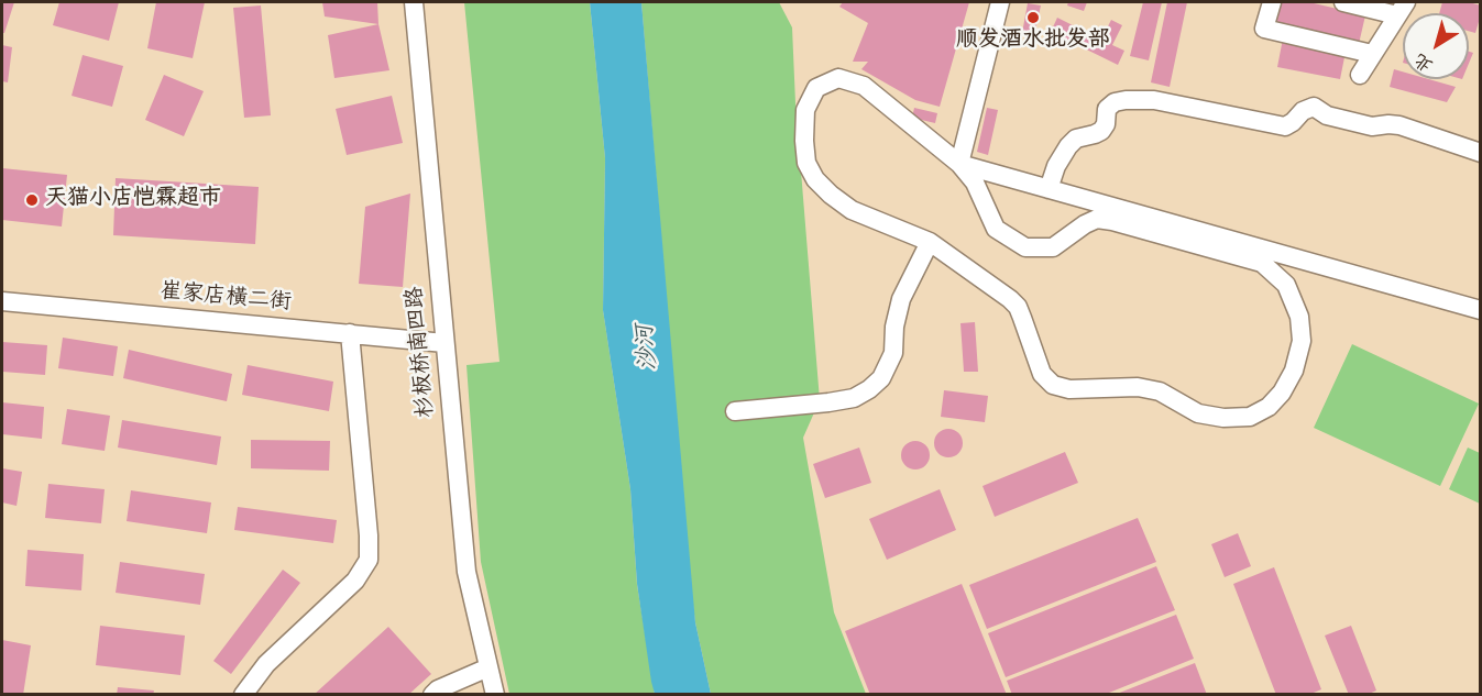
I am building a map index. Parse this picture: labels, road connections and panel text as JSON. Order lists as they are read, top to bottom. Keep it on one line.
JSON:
{"streets":{"street":["崔家店横二街","杉板桥南四路"]},"crossings":[["崔家店横二街","杉板桥南四路"]],"water":["沙河"],"places":["顺发酒水批发部","天猫小店恺霖超市"],"north":"bottom left"}
